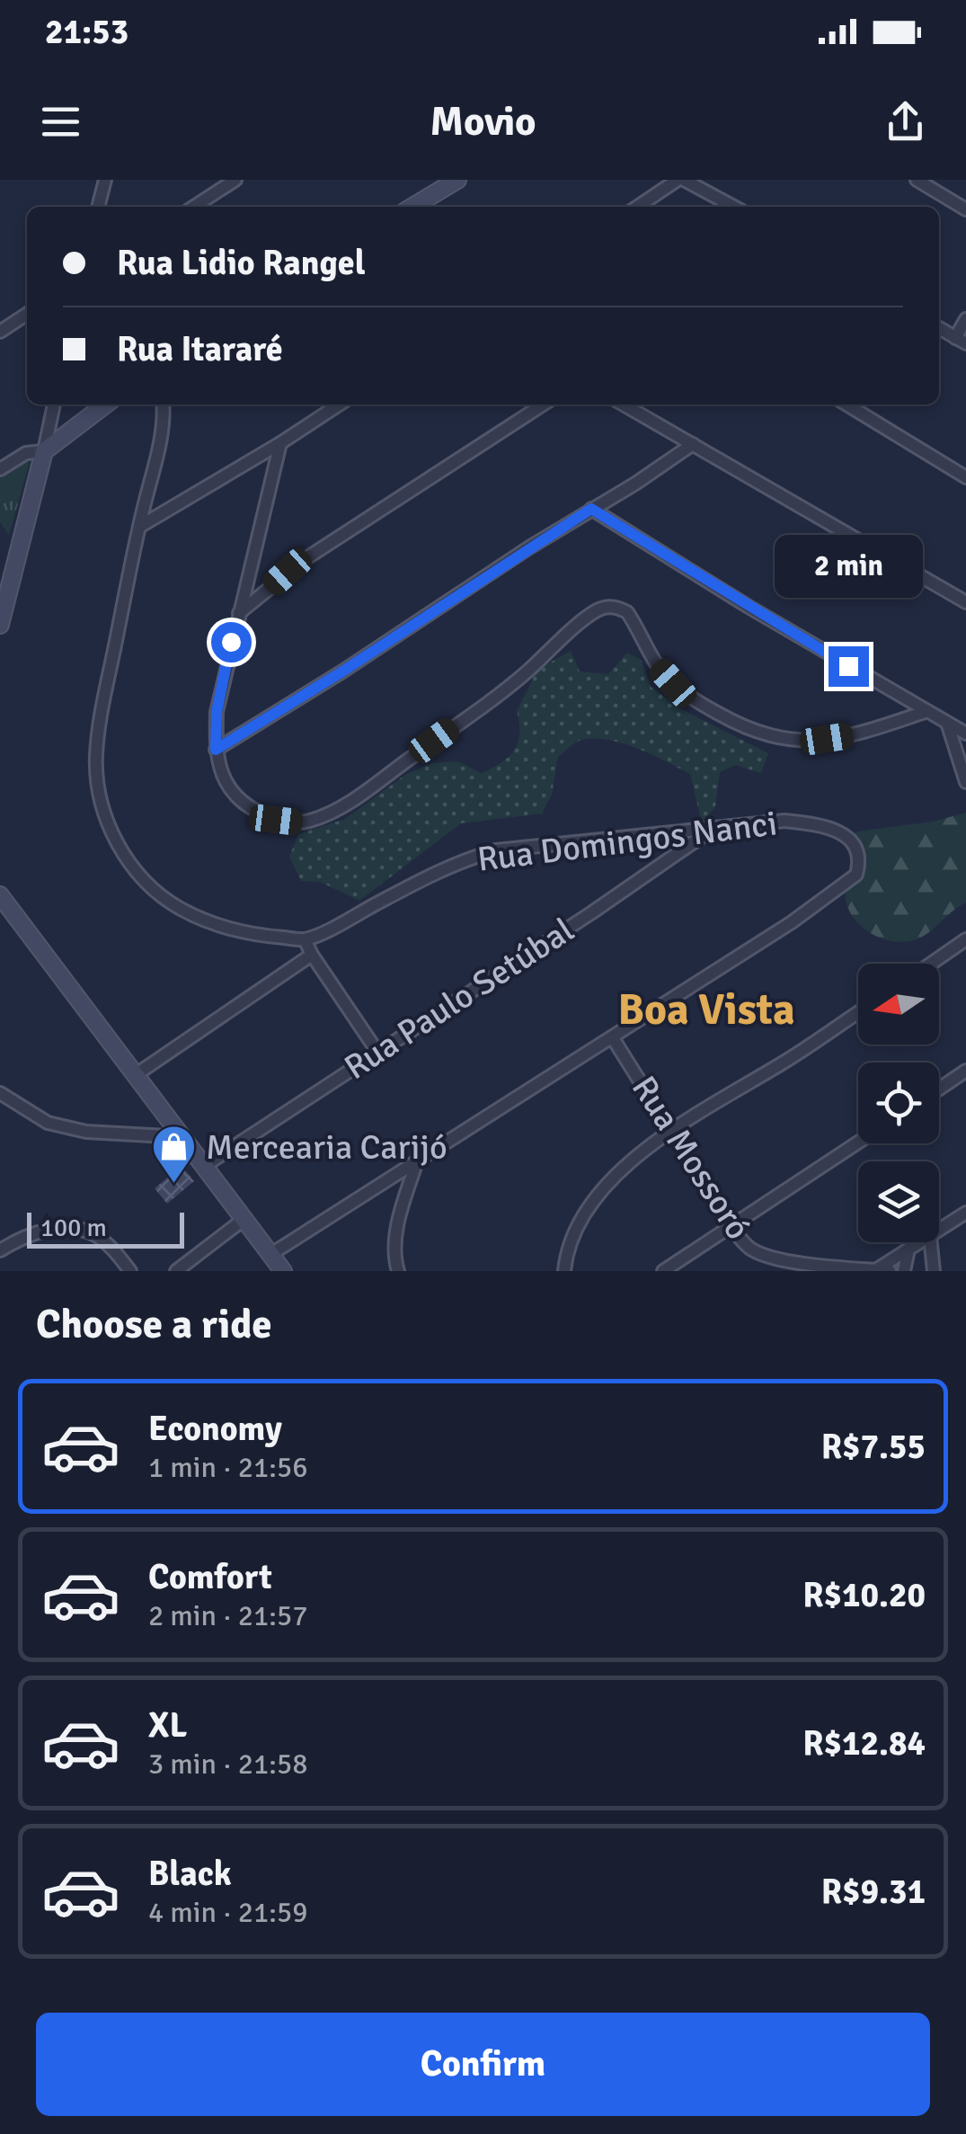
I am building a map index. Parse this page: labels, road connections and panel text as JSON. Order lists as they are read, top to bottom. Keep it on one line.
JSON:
{"streets":{"street":["Rua Domingos Nanci","Rua Paulo Setúbal","Rua Mossoró"]},"crossings":[["Rua Domingos Nanci","Rua Paulo Setúbal"],["Rua Domingos Nanci","Rua Mossoró"]],"districts":["Boa Vista"],"places":{"shop":["Mercearia Carijó"]},"scale_bar":"100 m","north":"left","page":{"status":"21:53","header":"Movio","banner":["Rua Lidio Rangel","Rua Itararé"],"bubble":"2 min","scale":"100 m","heading":"Choose a ride","list":[{"name":"Economy","note":"1 min · 21:56","value":"R$7.55"},{"name":"Comfort","note":"2 min · 21:57","value":"R$10.20"},{"name":"XL","note":"3 min · 21:58","value":"R$12.84"},{"name":"Black","note":"4 min · 21:59","value":"R$9.31"}],"buttons":"Confirm"}}
